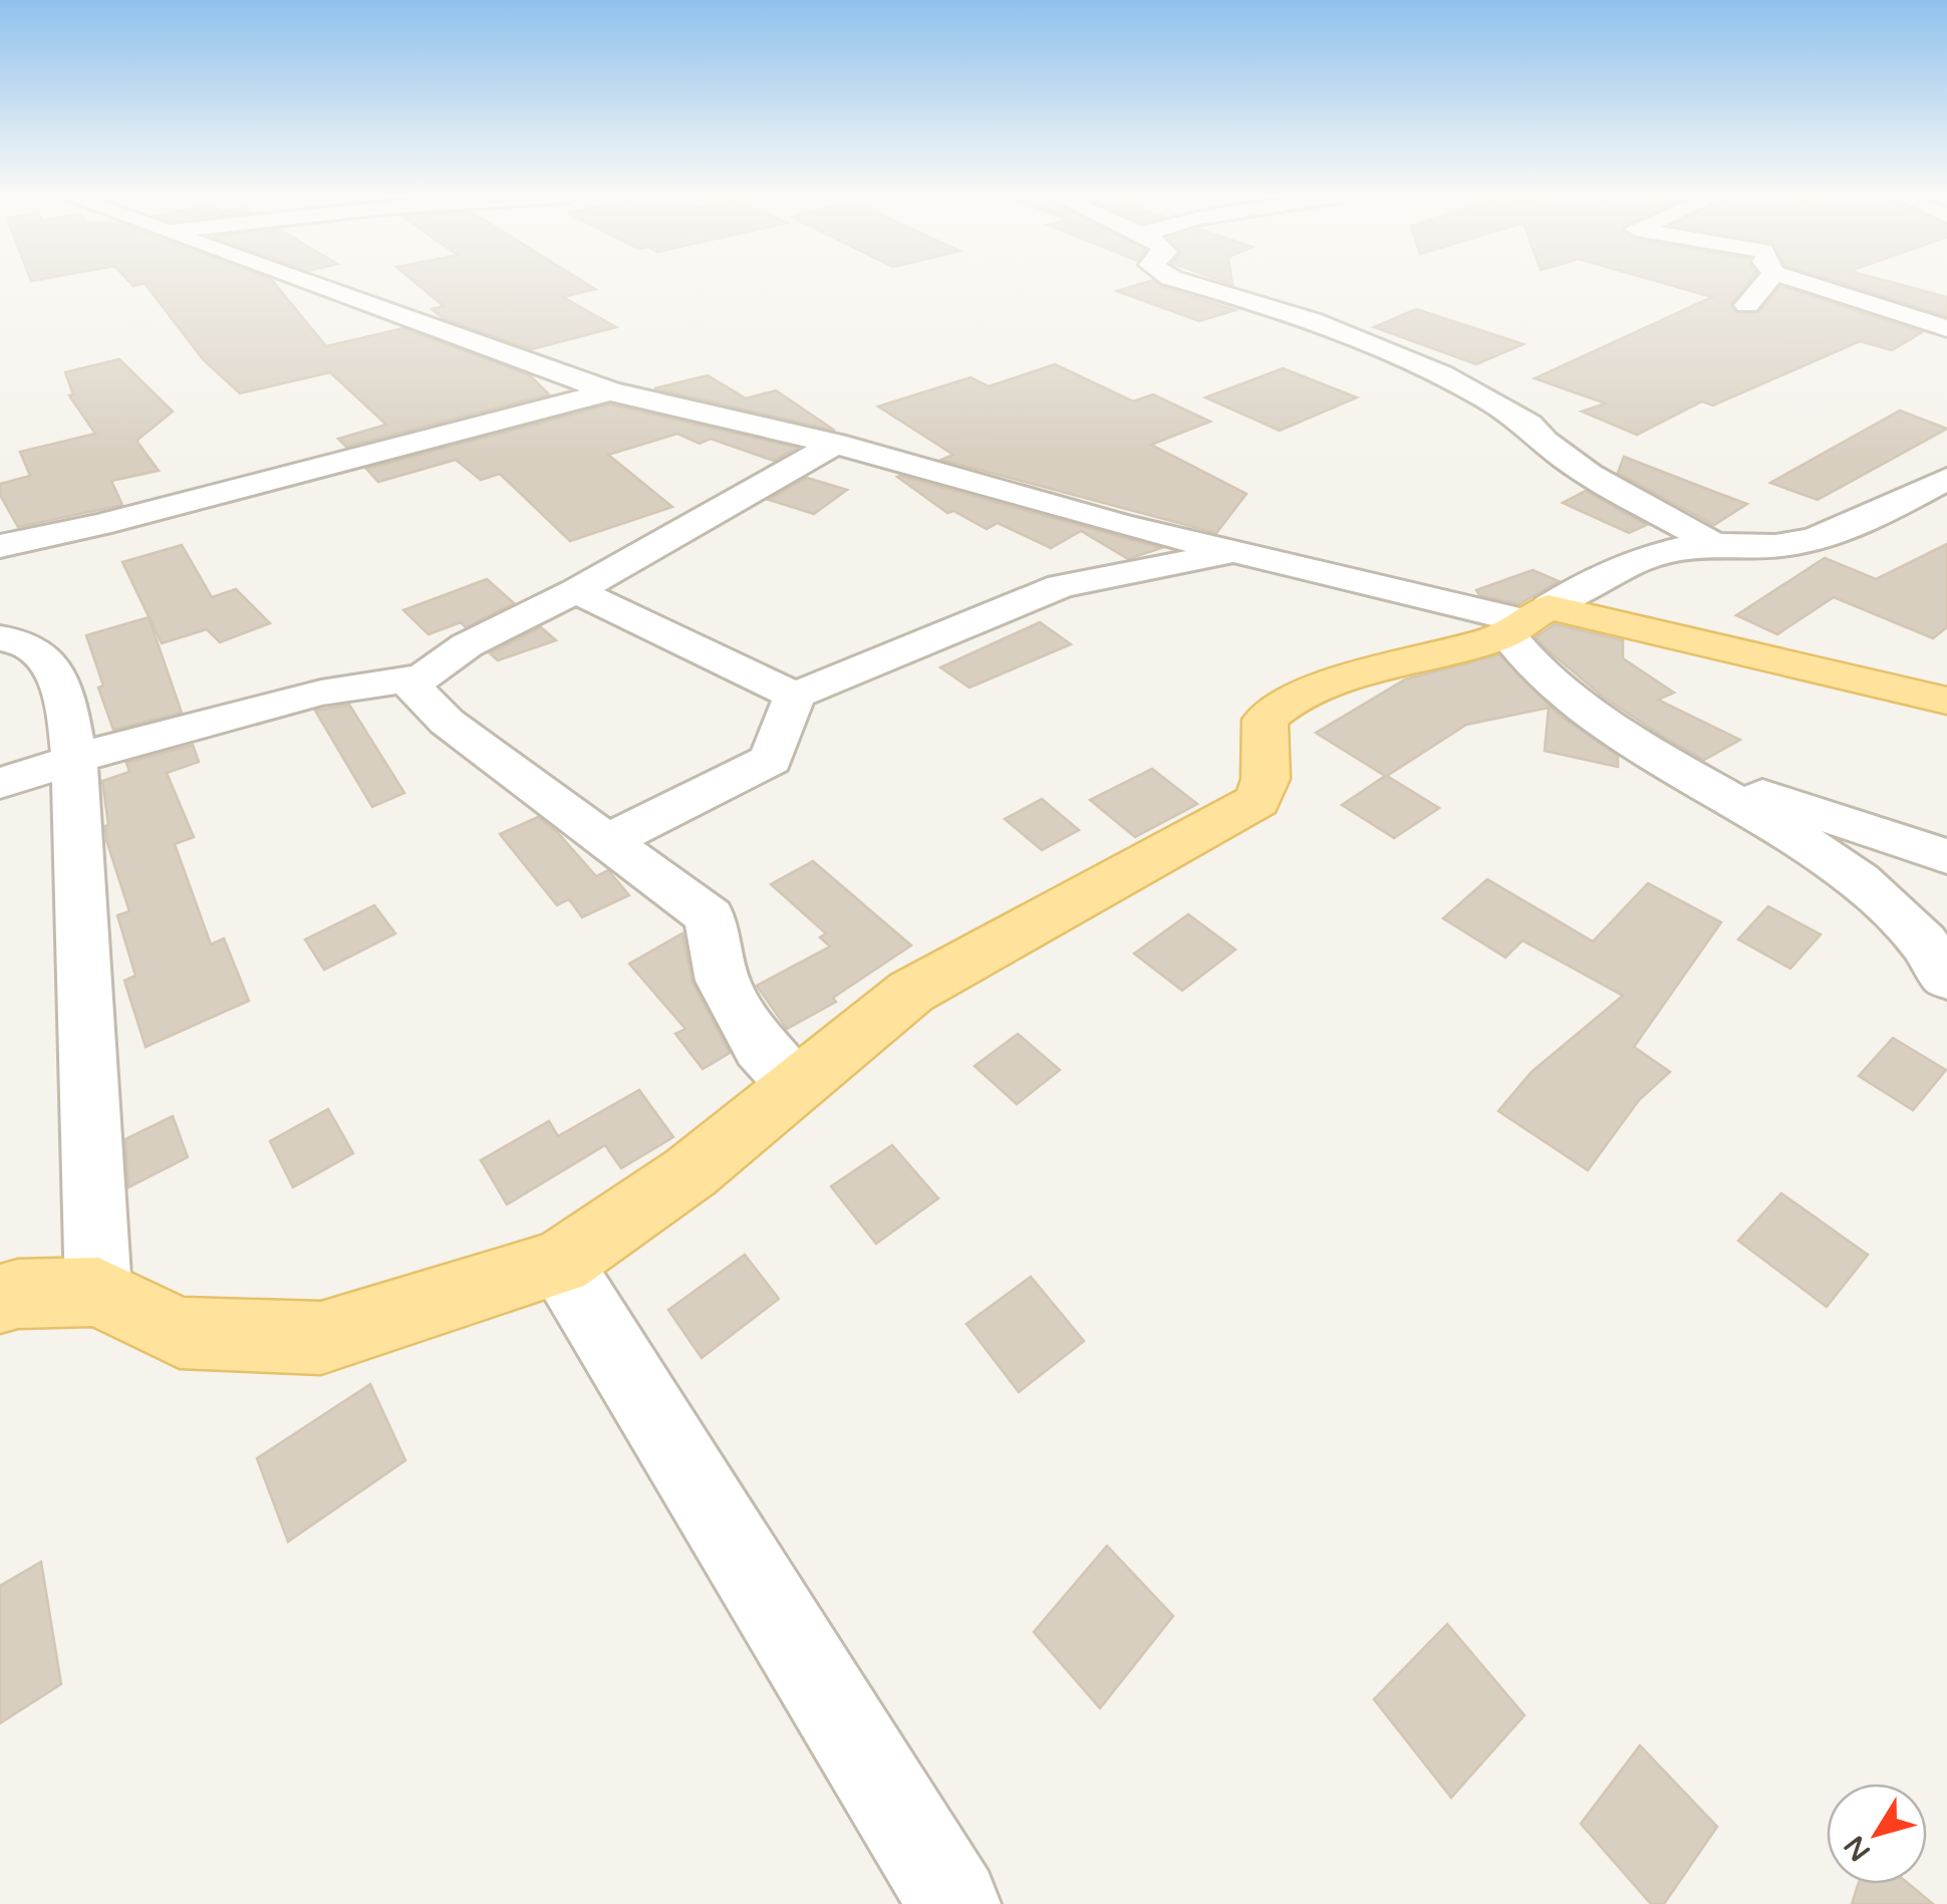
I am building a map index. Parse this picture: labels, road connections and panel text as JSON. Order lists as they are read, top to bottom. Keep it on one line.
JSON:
{"north":"bottom left"}
